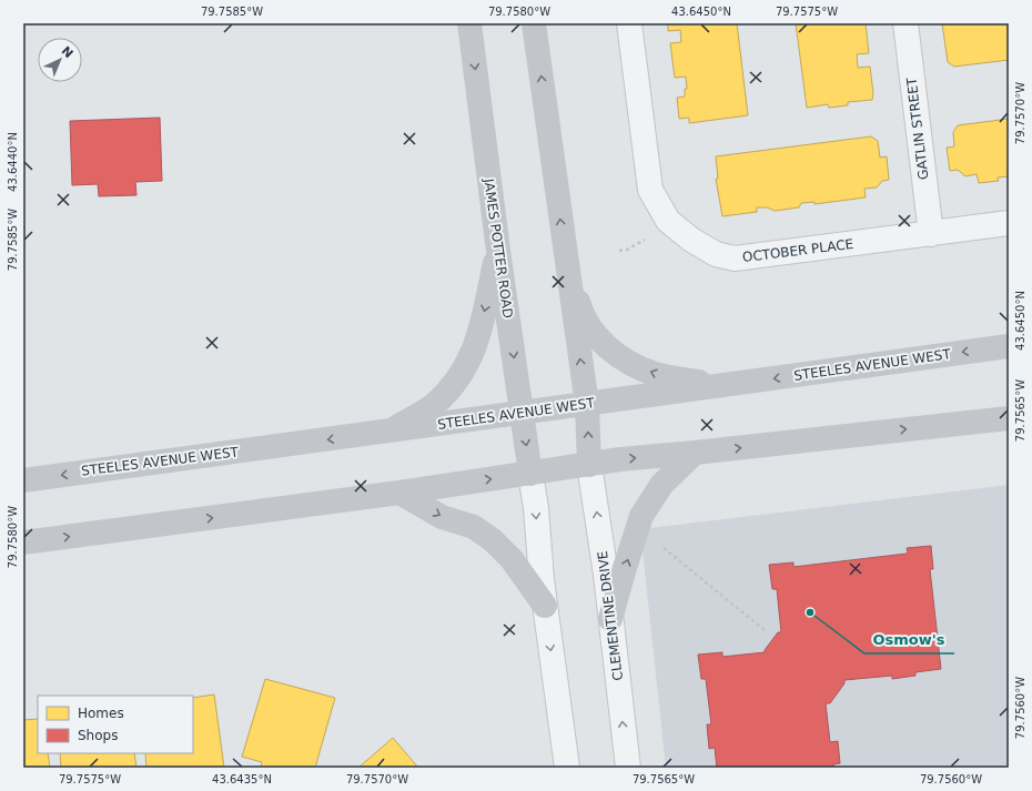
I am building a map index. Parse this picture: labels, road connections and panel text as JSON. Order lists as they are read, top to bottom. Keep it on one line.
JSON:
{"streets":{"main road":["JAMES POTTER ROAD","STEELES AVENUE WEST"],"street":["GATLIN STREET","OCTOBER PLACE","CLEMENTINE DRIVE"]},"crossings":[["GATLIN STREET","OCTOBER PLACE"],["JAMES POTTER ROAD","STEELES AVENUE WEST"]],"places":["Osmow's"],"legend":["Homes","Shops"],"north":"top right","coordinates":["79.7585°W","79.7580°W","43.6450°N","79.7575°W","79.7570°W","43.6440°N","79.7565°W","79.7560°W","43.6435°N"]}
